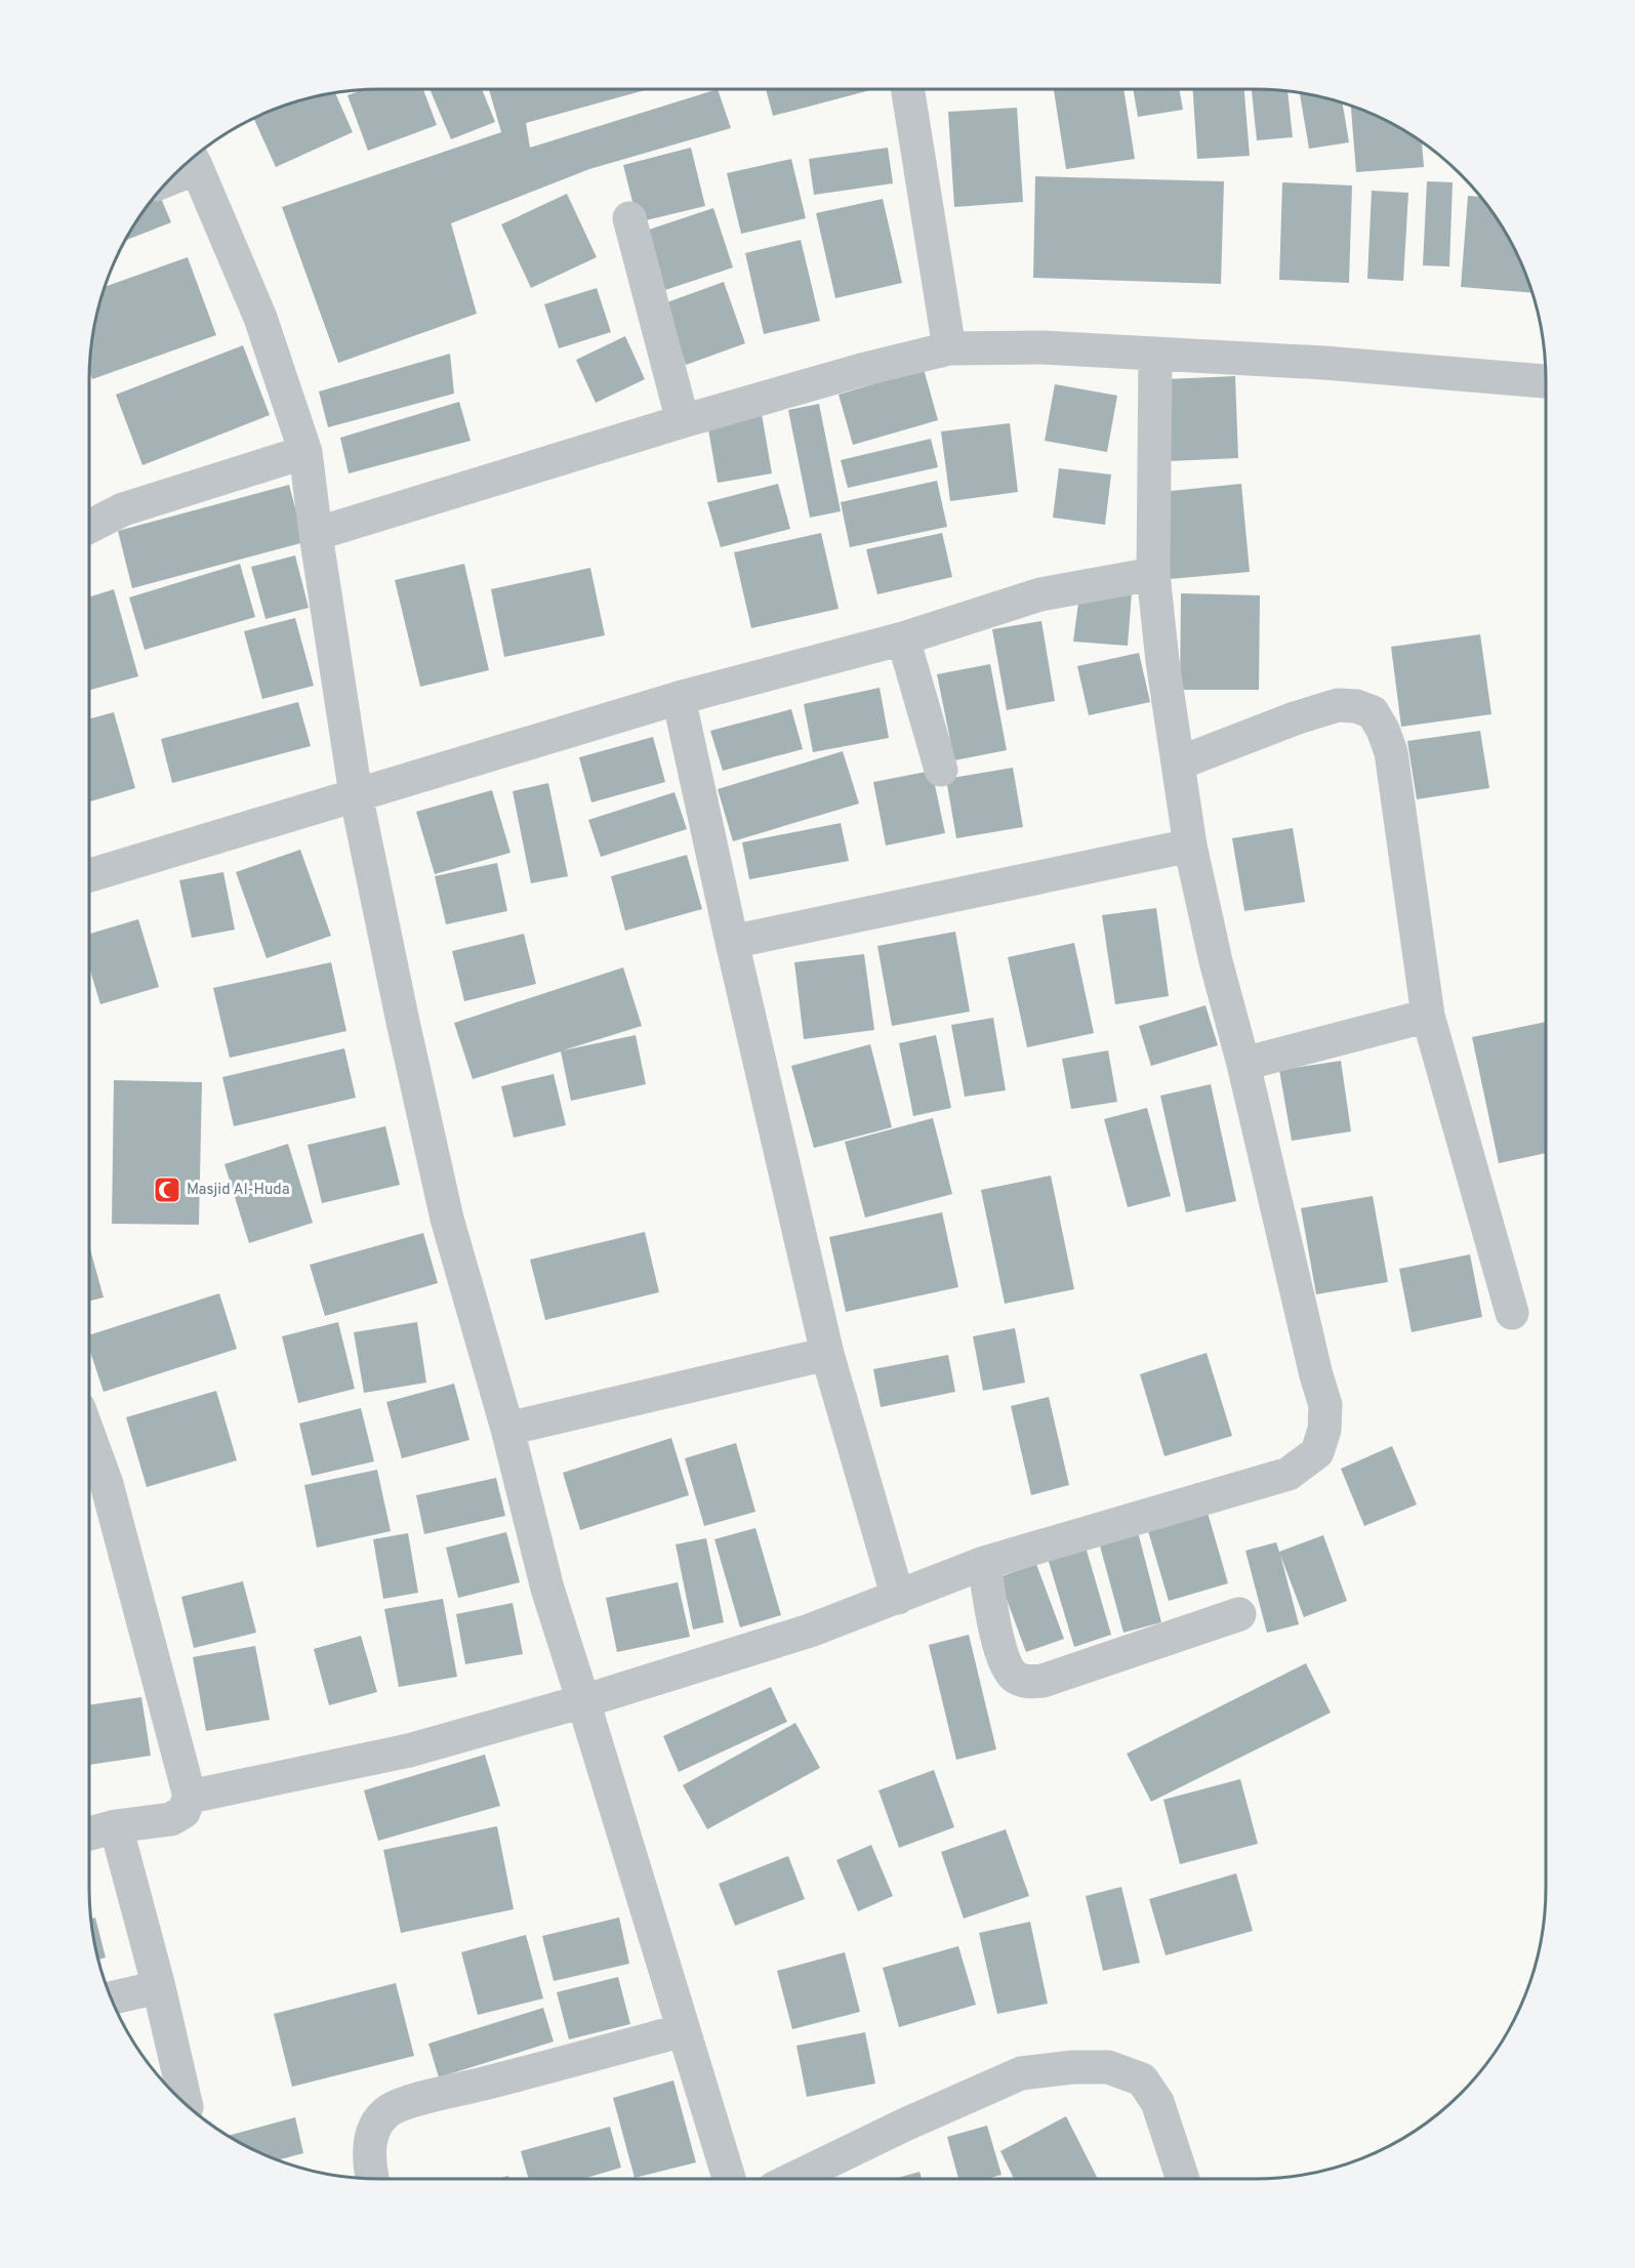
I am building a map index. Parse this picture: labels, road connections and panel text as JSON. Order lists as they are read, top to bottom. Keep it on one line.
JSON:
{"places":{"mosque":["Masjid Al-Huda"]}}
